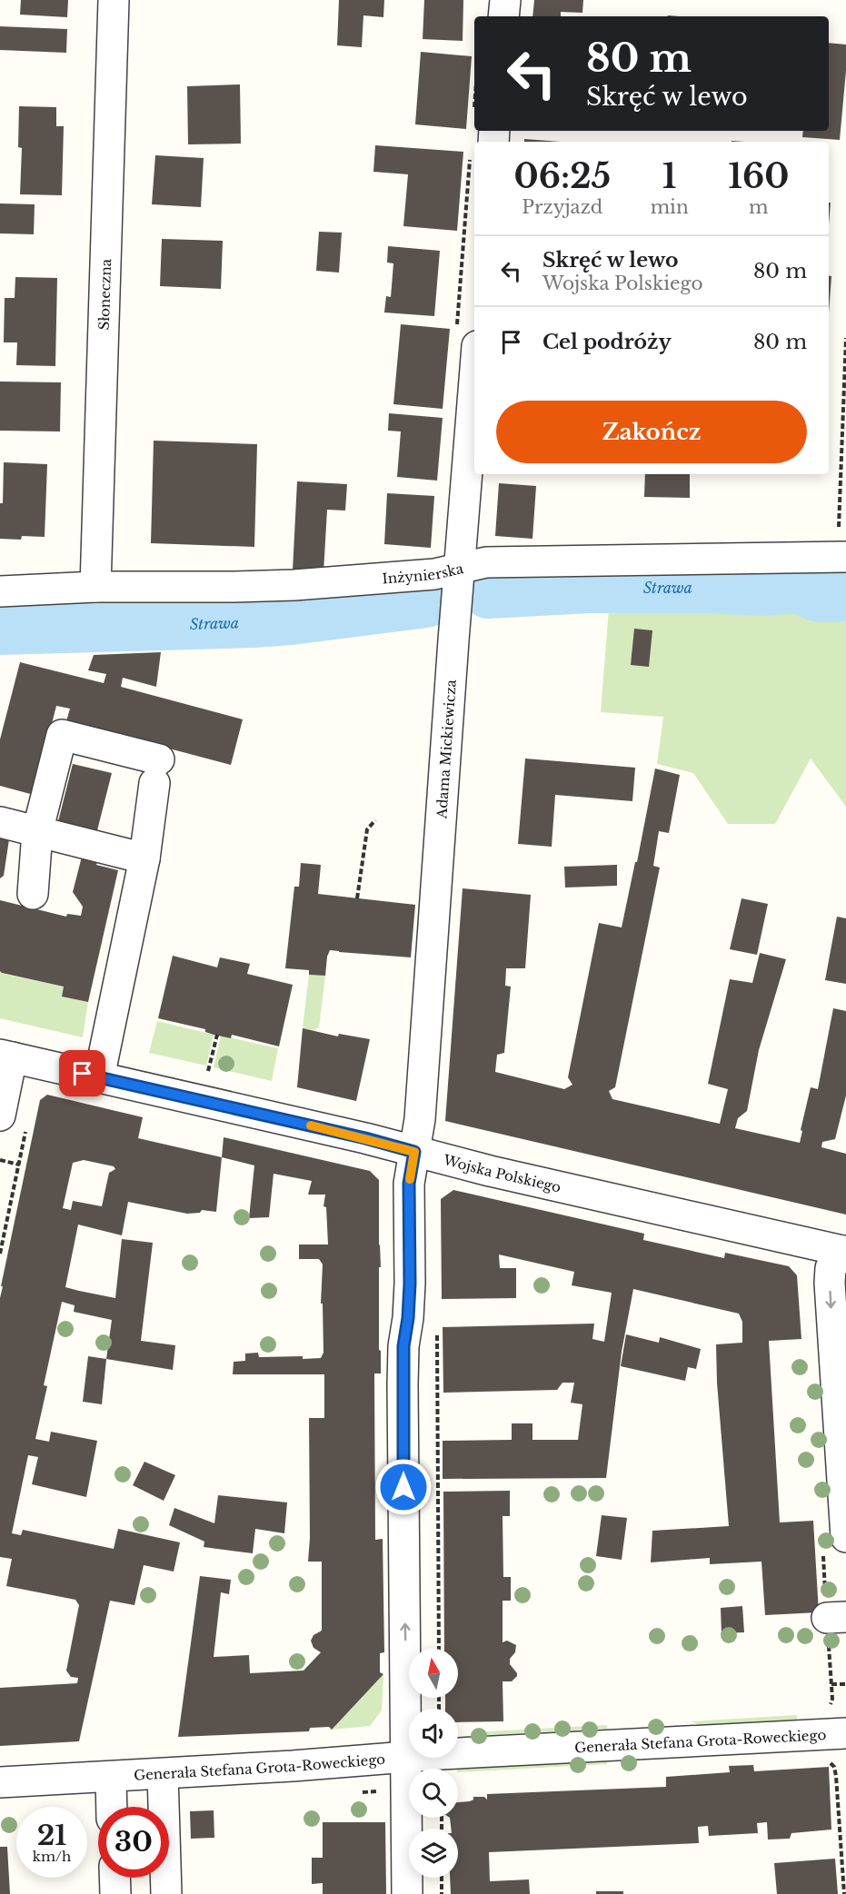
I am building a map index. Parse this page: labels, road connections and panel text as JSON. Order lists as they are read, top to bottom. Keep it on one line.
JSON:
{"streets":{"street":["Słoneczna","Inżynierska","Adama Mickiewicza","Wojska Polskiego","Generała Stefana Grota-Roweckiego"]},"crossings":[["Słoneczna","Inżynierska"],["Inżynierska","Adama Mickiewicza"],["Adama Mickiewicza","Wojska Polskiego"],["Adama Mickiewicza","Generała Stefana Grota-Roweckiego"]],"one_way":["Adama Mickiewicza"],"water":["Strawa"],"north":"top","page":{"turn":["80 m","Skręć w lewo"],"eta":["06:25","Przyjazd","1","min","160","m"],"list":[{"name":"Skręć w lewo","note":"Wojska Polskiego","value":"80 m"},{"name":"Cel podróży","value":"80 m"}],"buttons":"Zakończ","speed":"21 km/h","limit":"30"}}
